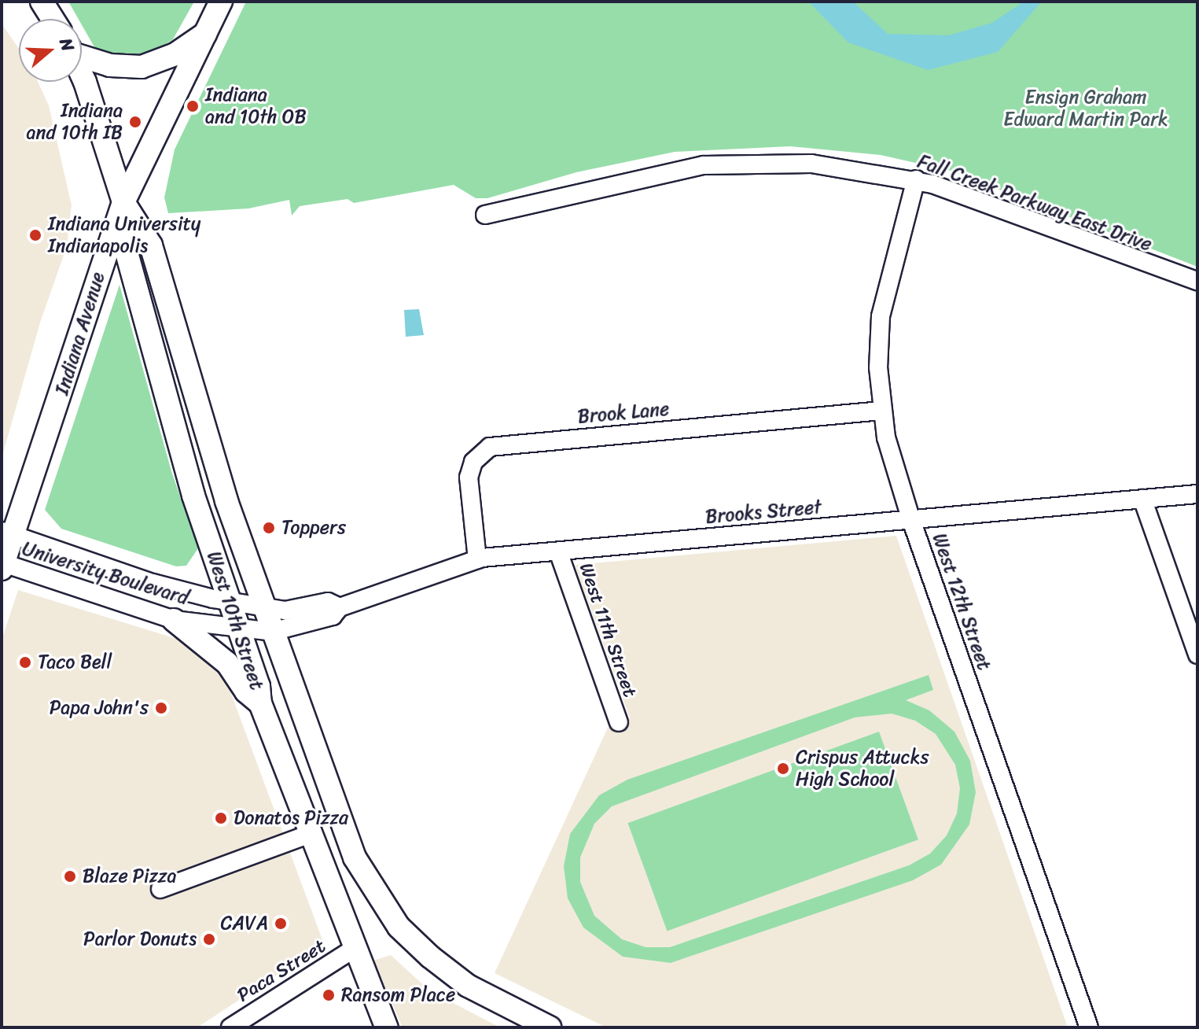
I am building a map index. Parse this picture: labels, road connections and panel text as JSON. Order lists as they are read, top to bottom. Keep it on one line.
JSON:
{"streets":{"main road":["Indiana Avenue","West 10th Street"],"street":["Fall Creek Parkway East Drive","Brook Lane","Brooks Street","University Boulevard","West 12th Street","West 11th Street","Paca Street"]},"crossings":[["Fall Creek Parkway East Drive","West 12th Street"],["Indiana Avenue","University Boulevard"],["Indiana Avenue","West 10th Street"],["Brook Lane","Brooks Street"],["Brook Lane","West 12th Street"],["Brooks Street","University Boulevard"],["Brooks Street","West 12th Street"],["Brooks Street","West 10th Street"],["Brooks Street","West 11th Street"],["University Boulevard","West 10th Street"],["West 10th Street","Paca Street"]],"parks":["Ensign Graham Edward Martin Park"],"places":["Indiana and 10th OB","Indiana and 10th IB","Indiana University Indianapolis","Toppers","Taco Bell","Papa John's","Crispus Attucks High School","Donatos Pizza","Blaze Pizza","CAVA","Parlor Donuts","Ransom Place"],"north":"right"}
